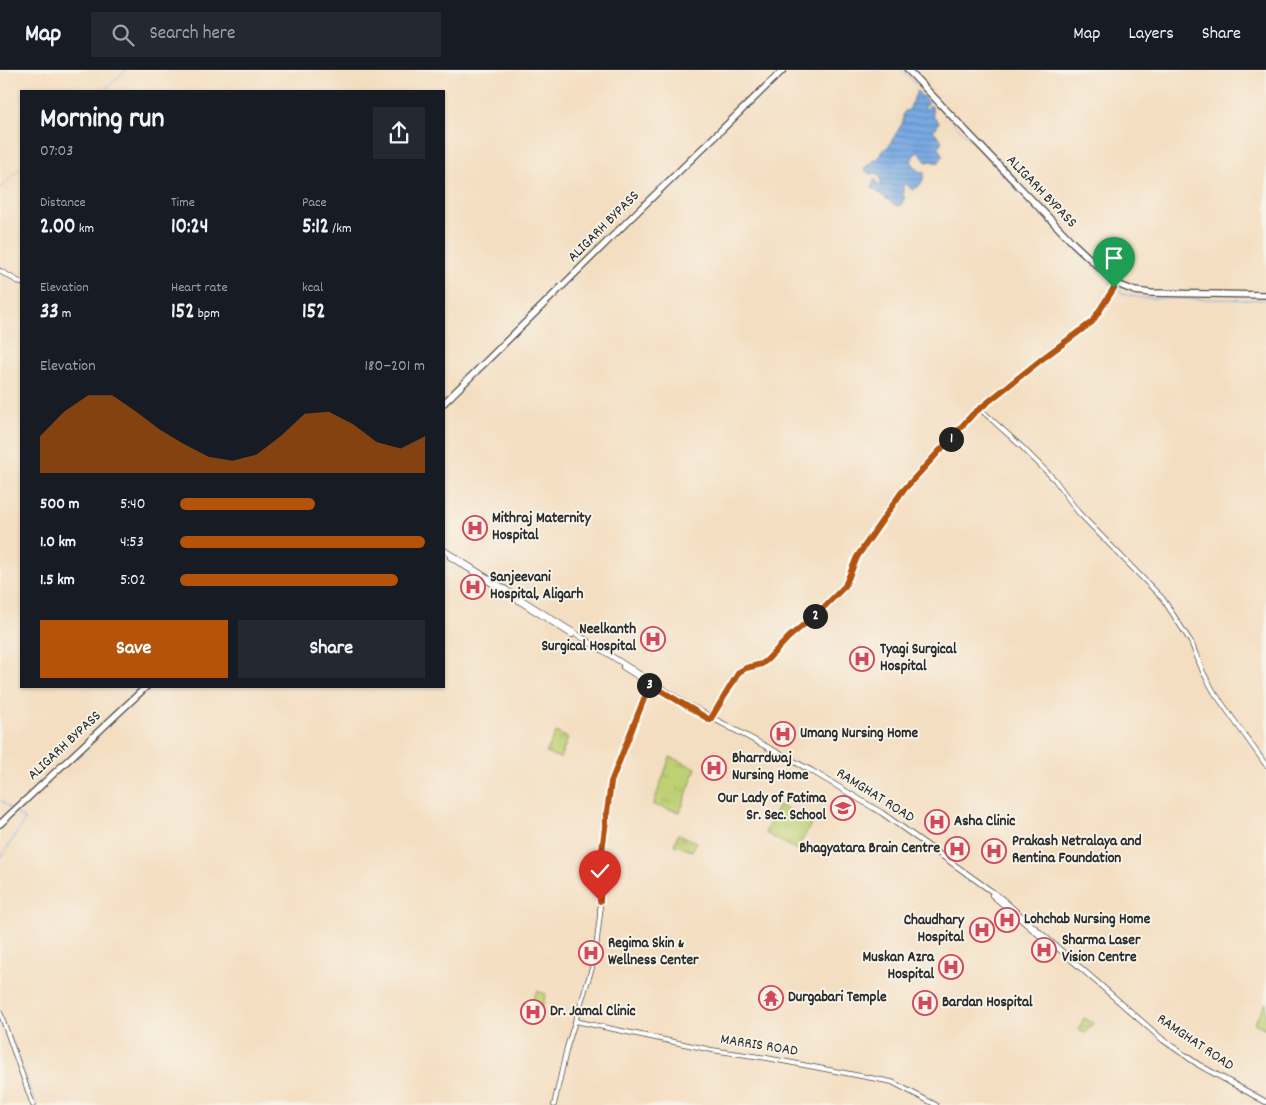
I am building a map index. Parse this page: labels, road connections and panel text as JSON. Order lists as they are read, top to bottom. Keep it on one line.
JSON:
{"streets":{"highway":["ALIGARH BYPASS"],"main road":["RAMGHAT ROAD"],"street":["MARRIS ROAD"]},"places":{"hospital":["Mithraj Maternity Hospital","Sanjeevani Hospital, Aligarh","Neelkanth Surgical Hospital","Tyagi Surgical Hospital","Umang Nursing Home","Bharrdwaj Nursing Home","Asha Clinic","Bhagyatara Brain Centre","Prakash Netralaya and Rentina Foundation","Lohchab Nursing Home","Chaudhary Hospital","Sharma Laser Vision Centre","Regima Skin & Wellness Center","Muskan Azra Hospital","Bardan Hospital","Dr. Jamal Clinic"],"school or university":["Our Lady of Fatima Sr. Sec. School"],"temple":["Durgabari Temple"]},"page":{"header":"Map","search":"Search here","nav":["Map","Layers","Share"],"heading":["Morning run","07:03"],"stats":[["Distance","2.00 km"],["Time","10:24"],["Pace","5:12 /km"],["Elevation","33 m"],["Heart rate","152 bpm"],["kcal","152"]],"chart":["Elevation","180–201 m"],"pins":["1","2","3"],"list":[{"name":"500 m","note":"5:40"},{"name":"1.0 km","note":"4:53"},{"name":"1.5 km","note":"5:02"}],"buttons":["Save","Share"]}}
